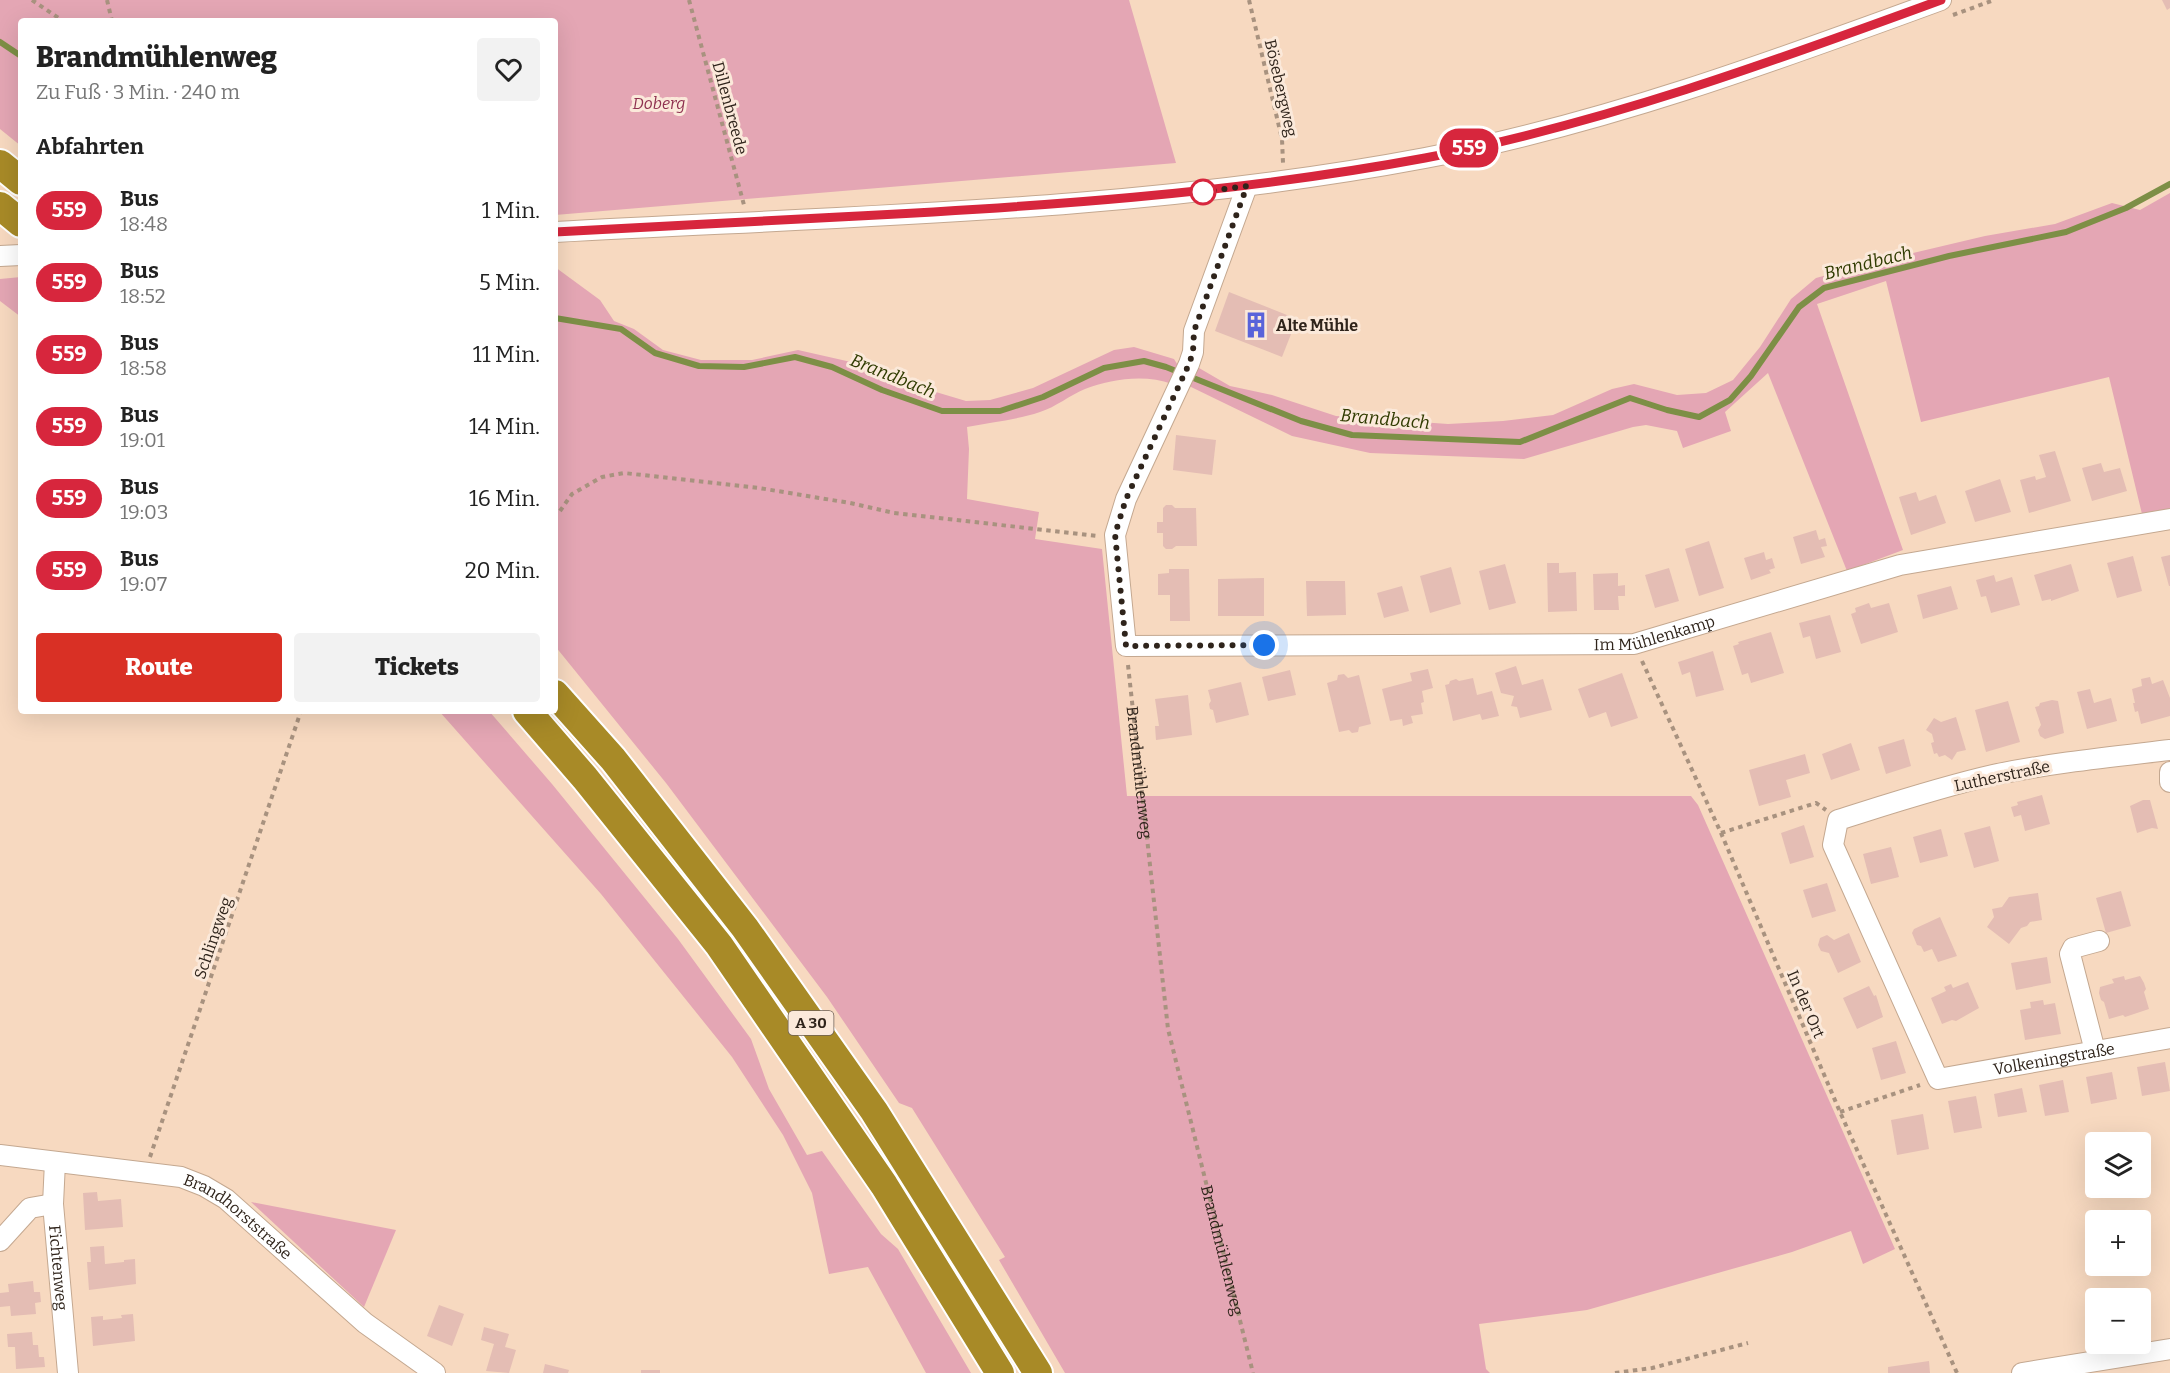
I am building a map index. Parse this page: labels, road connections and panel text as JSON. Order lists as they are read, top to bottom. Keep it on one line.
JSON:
{"streets":{"highway":["A 30"],"street":["Im Mühlenkamp","Lutherstraße","Volkeningstraße","Brandhorststraße","Fichtenweg"],"path":["Bösebergweg","Dillenbreede","Brandmühlenweg","Schlingweg","In der Ort"]},"crossings":[["Im Mühlenkamp","Brandmühlenweg"],["Im Mühlenkamp","In der Ort"],["Schlingweg","Brandhorststraße"],["Brandhorststraße","Fichtenweg"]],"water":["Brandbach"],"parks":["Doberg"],"places":{"building":["Alte Mühle"]},"lines":["bus line 559"],"page":{"on_map":"559","heading":[["Brandmühlenweg","Zu Fuß · 3 Min. · 240 m"],"Abfahrten"],"list":[{"mark":"559","name":"Bus","note":"18:48","value":"1 Min."},{"mark":"559","name":"Bus","note":"18:52","value":"5 Min."},{"mark":"559","name":"Bus","note":"18:58","value":"11 Min."},{"mark":"559","name":"Bus","note":"19:01","value":"14 Min."},{"mark":"559","name":"Bus","note":"19:03","value":"16 Min."},{"mark":"559","name":"Bus","note":"19:07","value":"20 Min."}],"buttons":["Route","Tickets"],"map_buttons":["+","−"]}}
